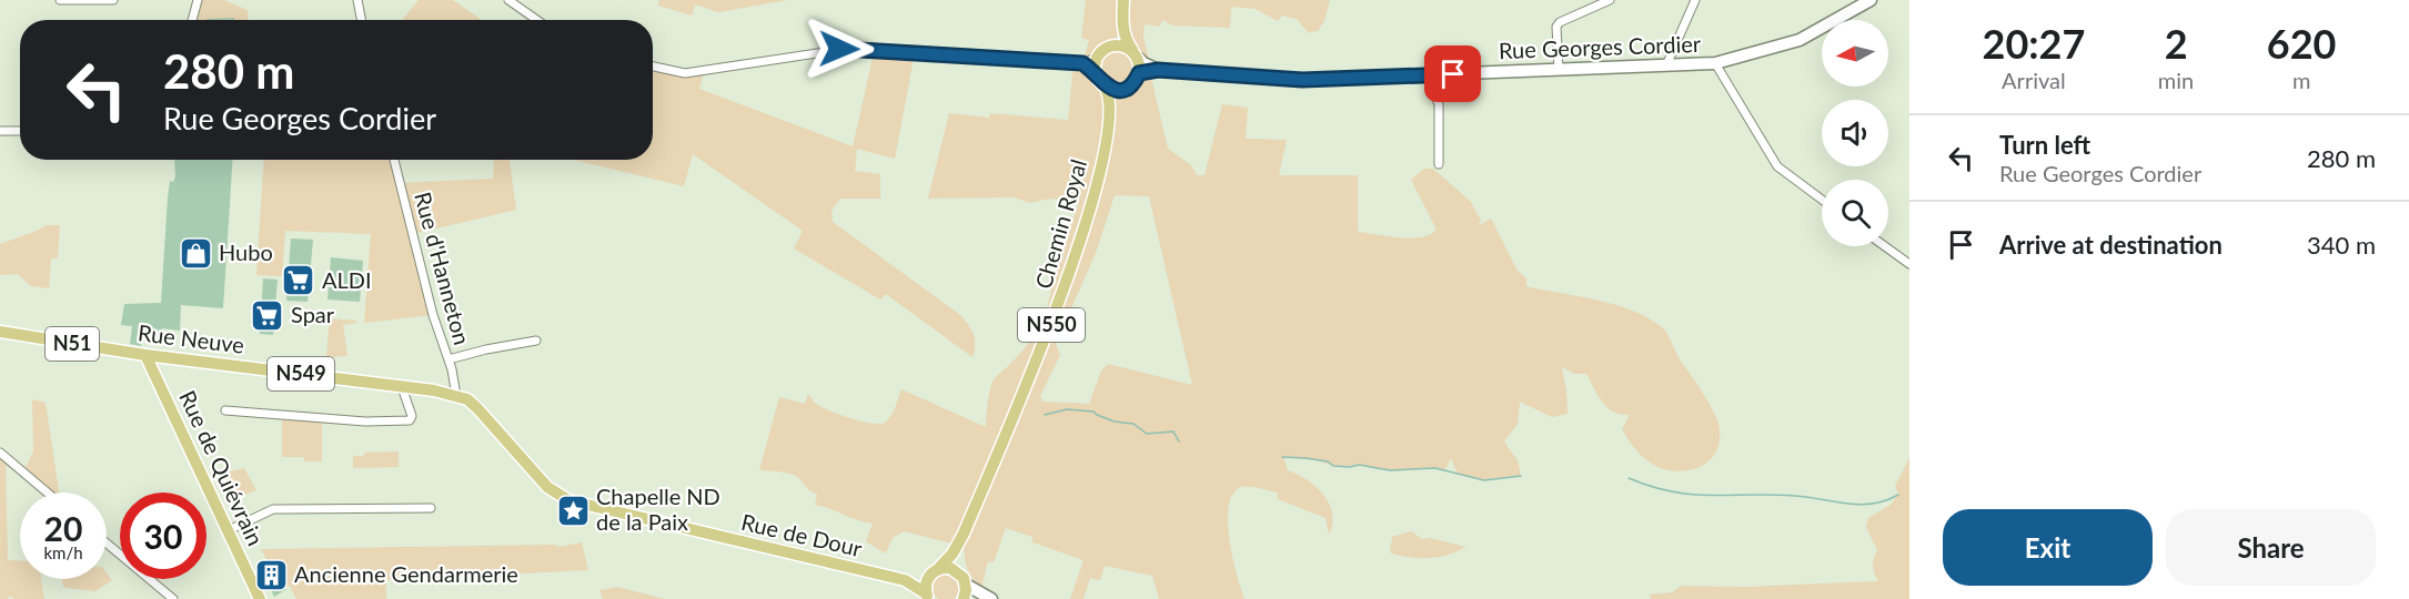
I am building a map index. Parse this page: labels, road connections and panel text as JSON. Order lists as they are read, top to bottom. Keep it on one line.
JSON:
{"streets":{"main road":["Chemin Royal","N550","Rue Neuve","N51","N549","Rue de Quiévrain","Rue de Dour"],"street":["Rue Georges Cordier","Rue d'Hanneton"]},"crossings":[["Rue Georges Cordier","Chemin Royal"],["Chemin Royal","Rue de Dour"],["Rue d'Hanneton","Rue Neuve"],["Rue d'Hanneton","Rue de Dour"],["Rue Neuve","Rue de Quiévrain"],["Rue Neuve","Rue de Dour"]],"places":{"shop":["Hubo"],"supermarket":["ALDI","Spar"],"place":["Chapelle ND de la Paix"],"building":["Ancienne Gendarmerie"]},"north":"left","page":{"eta":["20:27","Arrival","2","min","620","m"],"turn":["280 m","Rue Georges Cordier"],"list":[{"name":"Turn left","note":"Rue Georges Cordier","value":"280 m"},{"name":"Arrive at destination","value":"340 m"}],"speed":"20 km/h","limit":"30","buttons":["Exit","Share"]}}
